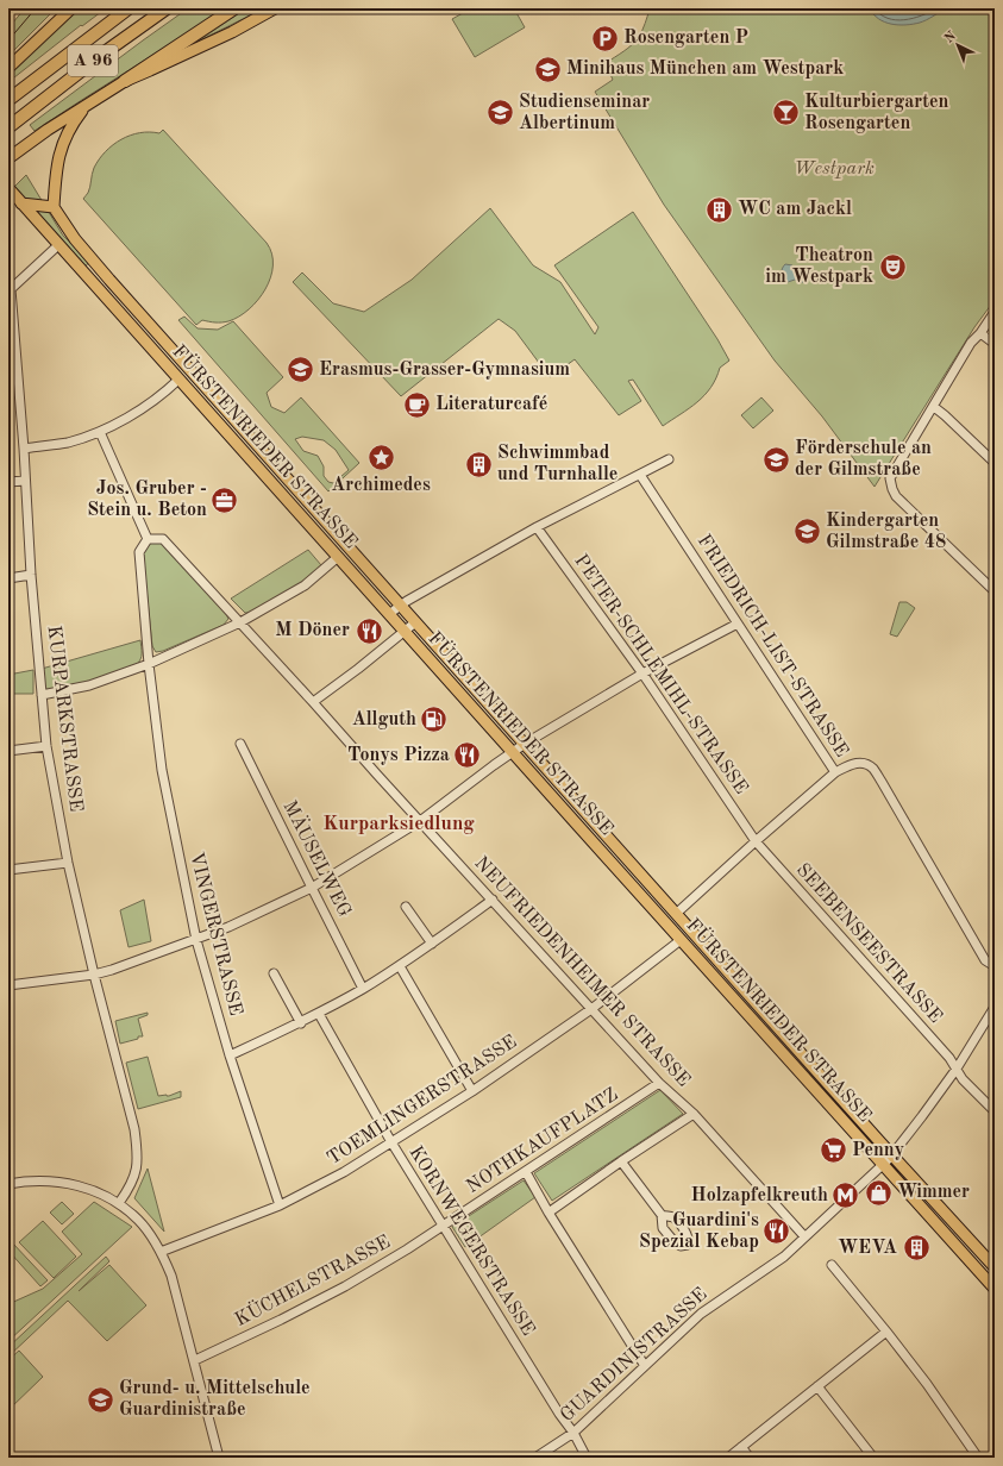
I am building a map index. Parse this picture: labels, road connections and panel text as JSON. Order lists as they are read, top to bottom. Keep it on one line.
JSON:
{"streets":{"highway":["A 96"],"main road":["FÜRSTENRIEDER STRASSE"],"street":["FRIEDRICH-LIST-STRASSE","PETER-SCHLEMIHL-STRASSE","KURPARKSTRASSE","MÄUSELWEG","VINGERSTRASSE","SEEBENSEESTRASSE","NEUFRIEDENHEIMER STRASSE","TOEMLINGERSTRASSE","NOTHKAUFPLATZ","KORNWEGERSTRASSE","KÜCHELSTRASSE","GUARDINISTRASSE"]},"crossings":[["FÜRSTENRIEDER STRASSE","KURPARKSTRASSE"],["FÜRSTENRIEDER STRASSE","TOEMLINGERSTRASSE"],["FÜRSTENRIEDER STRASSE","GUARDINISTRASSE"],["PETER-SCHLEMIHL-STRASSE","SEEBENSEESTRASSE"],["VINGERSTRASSE","NEUFRIEDENHEIMER STRASSE"],["VINGERSTRASSE","TOEMLINGERSTRASSE"],["SEEBENSEESTRASSE","GUARDINISTRASSE"],["NEUFRIEDENHEIMER STRASSE","TOEMLINGERSTRASSE"],["NEUFRIEDENHEIMER STRASSE","NOTHKAUFPLATZ"],["NEUFRIEDENHEIMER STRASSE","GUARDINISTRASSE"],["TOEMLINGERSTRASSE","KORNWEGERSTRASSE"],["NOTHKAUFPLATZ","KORNWEGERSTRASSE"],["NOTHKAUFPLATZ","KÜCHELSTRASSE"],["KORNWEGERSTRASSE","KÜCHELSTRASSE"],["KORNWEGERSTRASSE","GUARDINISTRASSE"]],"districts":["Kurparksiedlung"],"parks":["Westpark"],"places":{"parking":["Rosengarten P"],"school or university":["Minihaus München am Westpark","Studienseminar Albertinum","Erasmus-Grasser-Gymnasium","Förderschule an der Gilmstraße","Kindergarten Gilmstraße 48","Grund- u. Mittelschule Guardinistraße"],"bar":["Kulturbiergarten Rosengarten"],"building":["WC am Jackl","Schwimmbad und Turnhalle","WEVA"],"theatre":["Theatron im Westpark"],"cafe":["Literaturcafé"],"place":["Archimedes"],"office":["Jos. Gruber - Stein u. Beton"],"restaurant":["M Döner","Tonys Pizza","Guardini's Spezial Kebap"],"fuel station":["Allguth"],"supermarket":["Penny"],"shop":["Wimmer"],"metro station":["Holzapfelkreuth"]},"north":"top left"}
